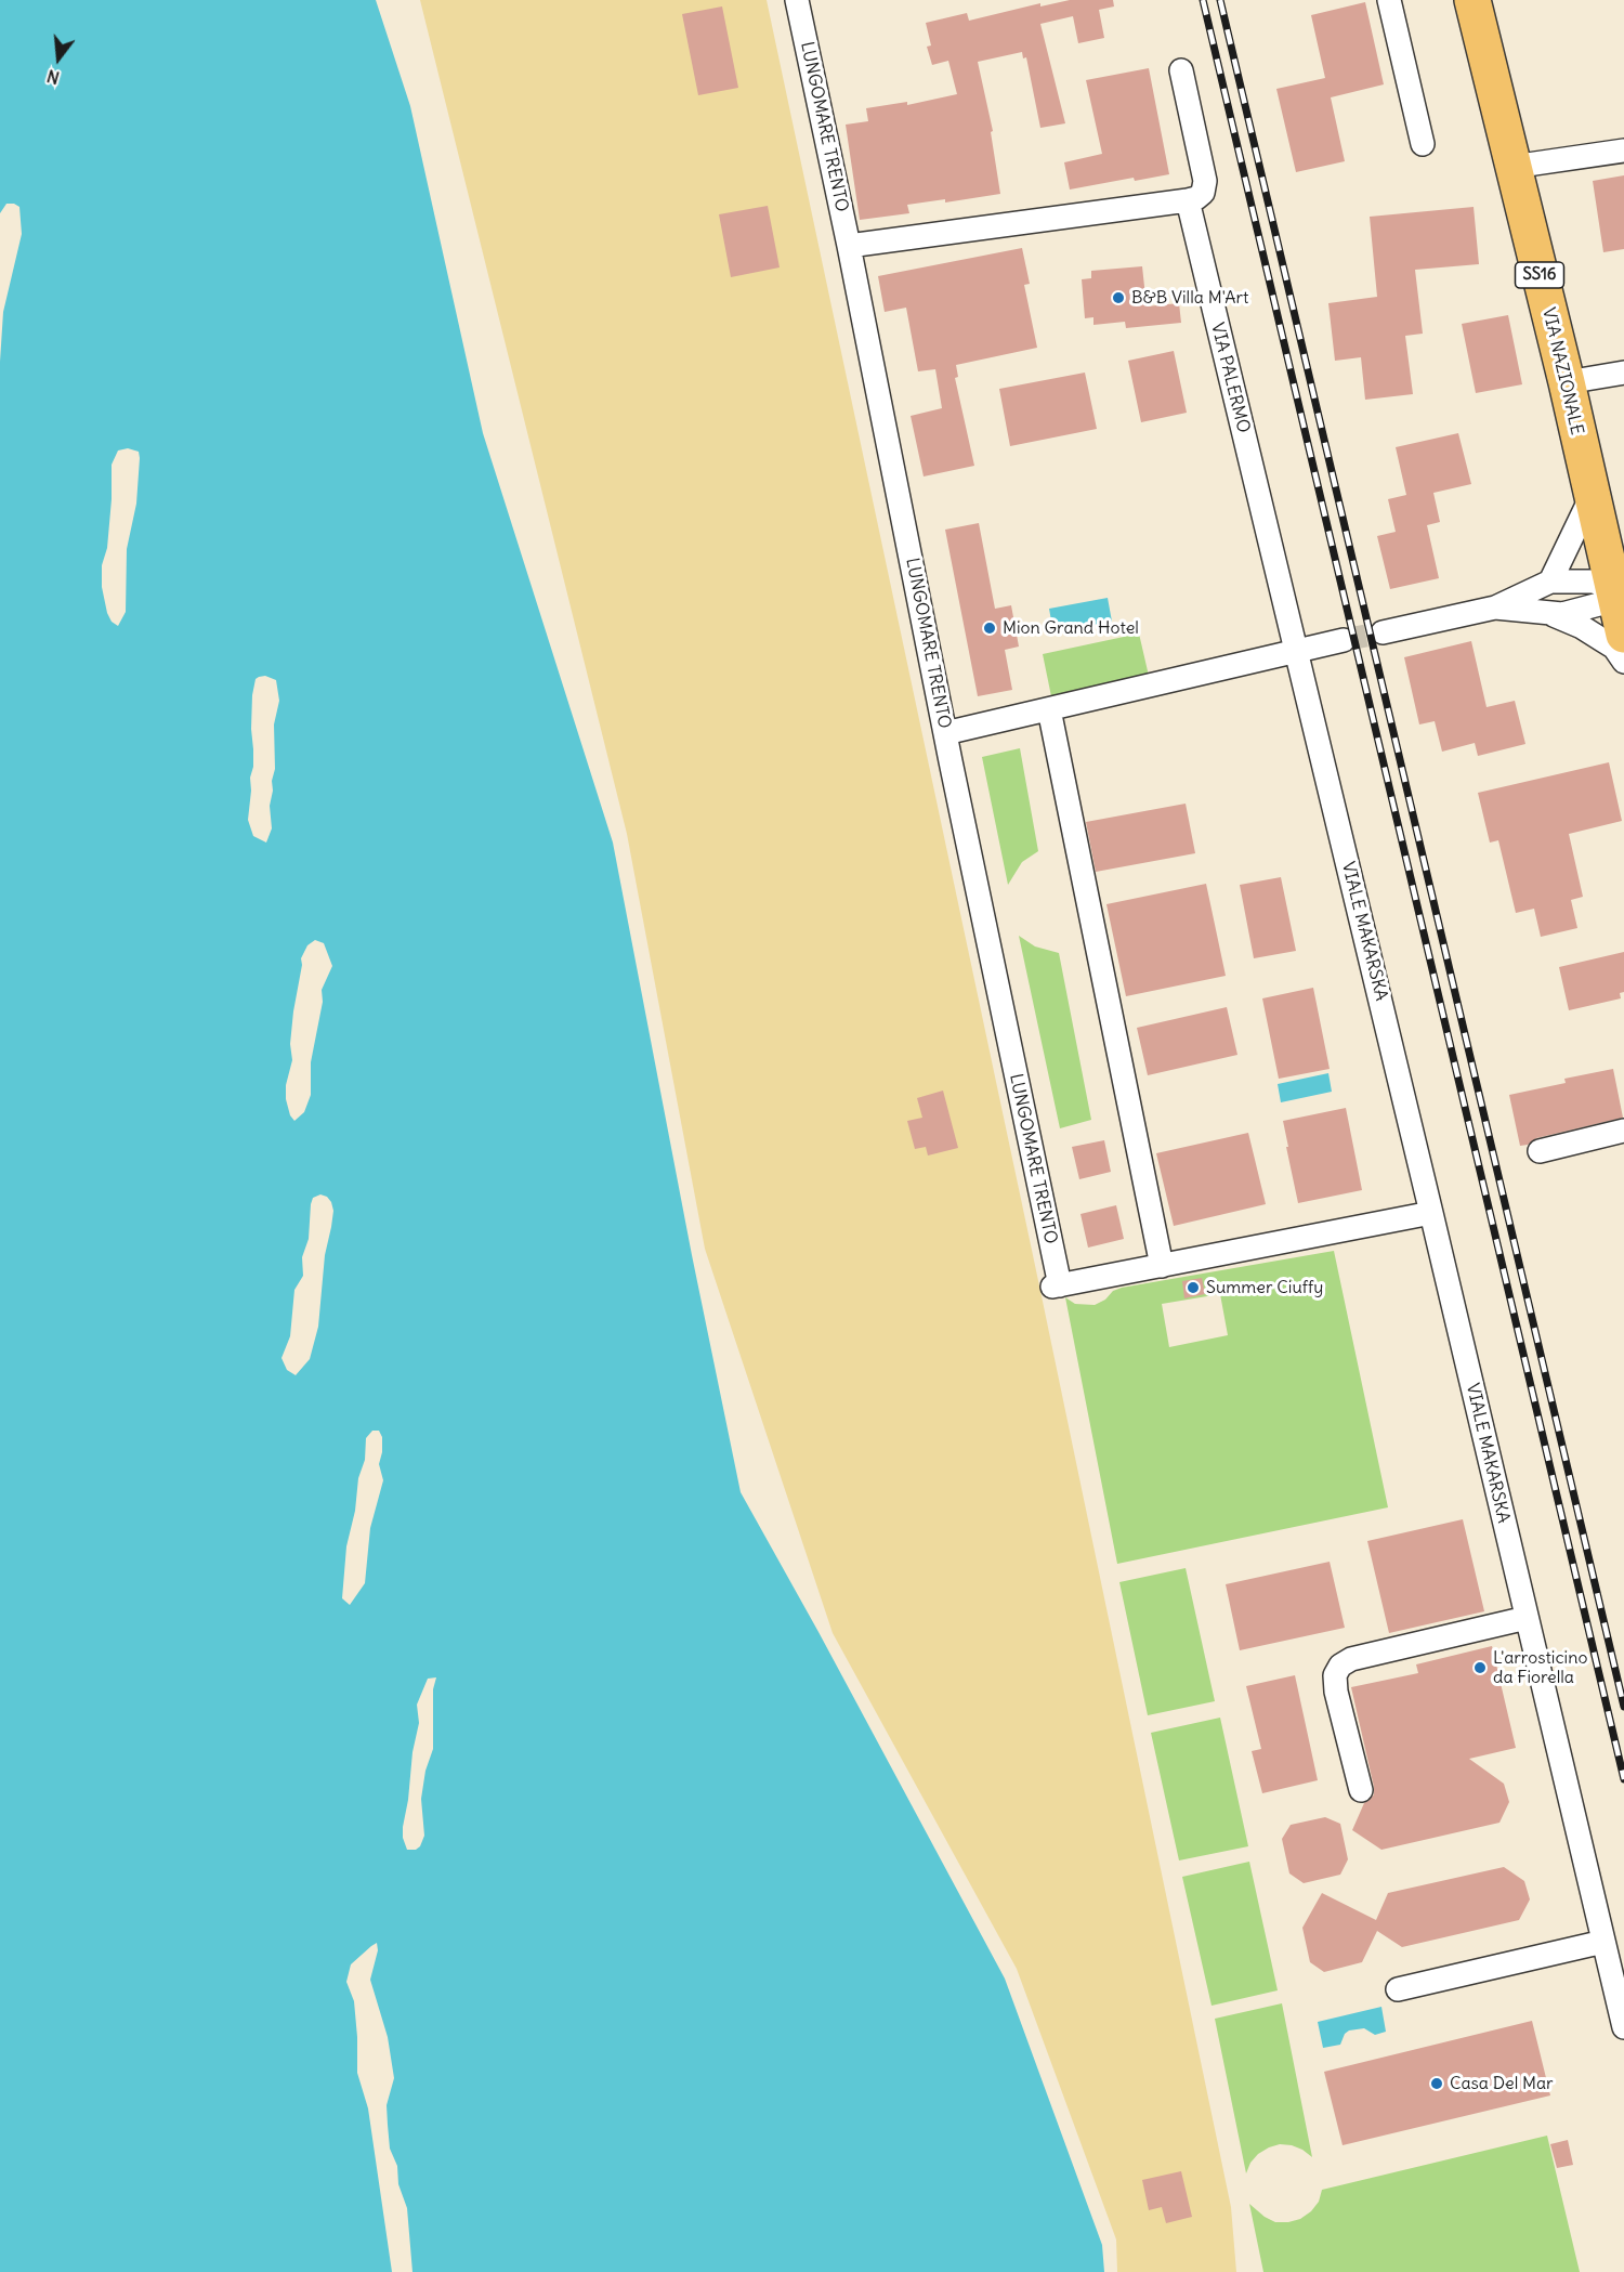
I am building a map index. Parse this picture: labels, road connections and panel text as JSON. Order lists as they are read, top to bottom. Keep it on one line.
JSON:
{"streets":{"main road":["SS16","VIA NAZIONALE"],"street":["LUNGOMARE TRENTO","VIA PALERMO","VIALE MAKARSKA"]},"crossings":[["SS16","VIA NAZIONALE"],["VIA PALERMO","VIALE MAKARSKA"]],"places":["B&B Villa M'Art","Mion Grand Hotel","Summer Ciuffy","L'arrosticino da Fiorella","Casa Del Mar"],"north":"bottom"}
